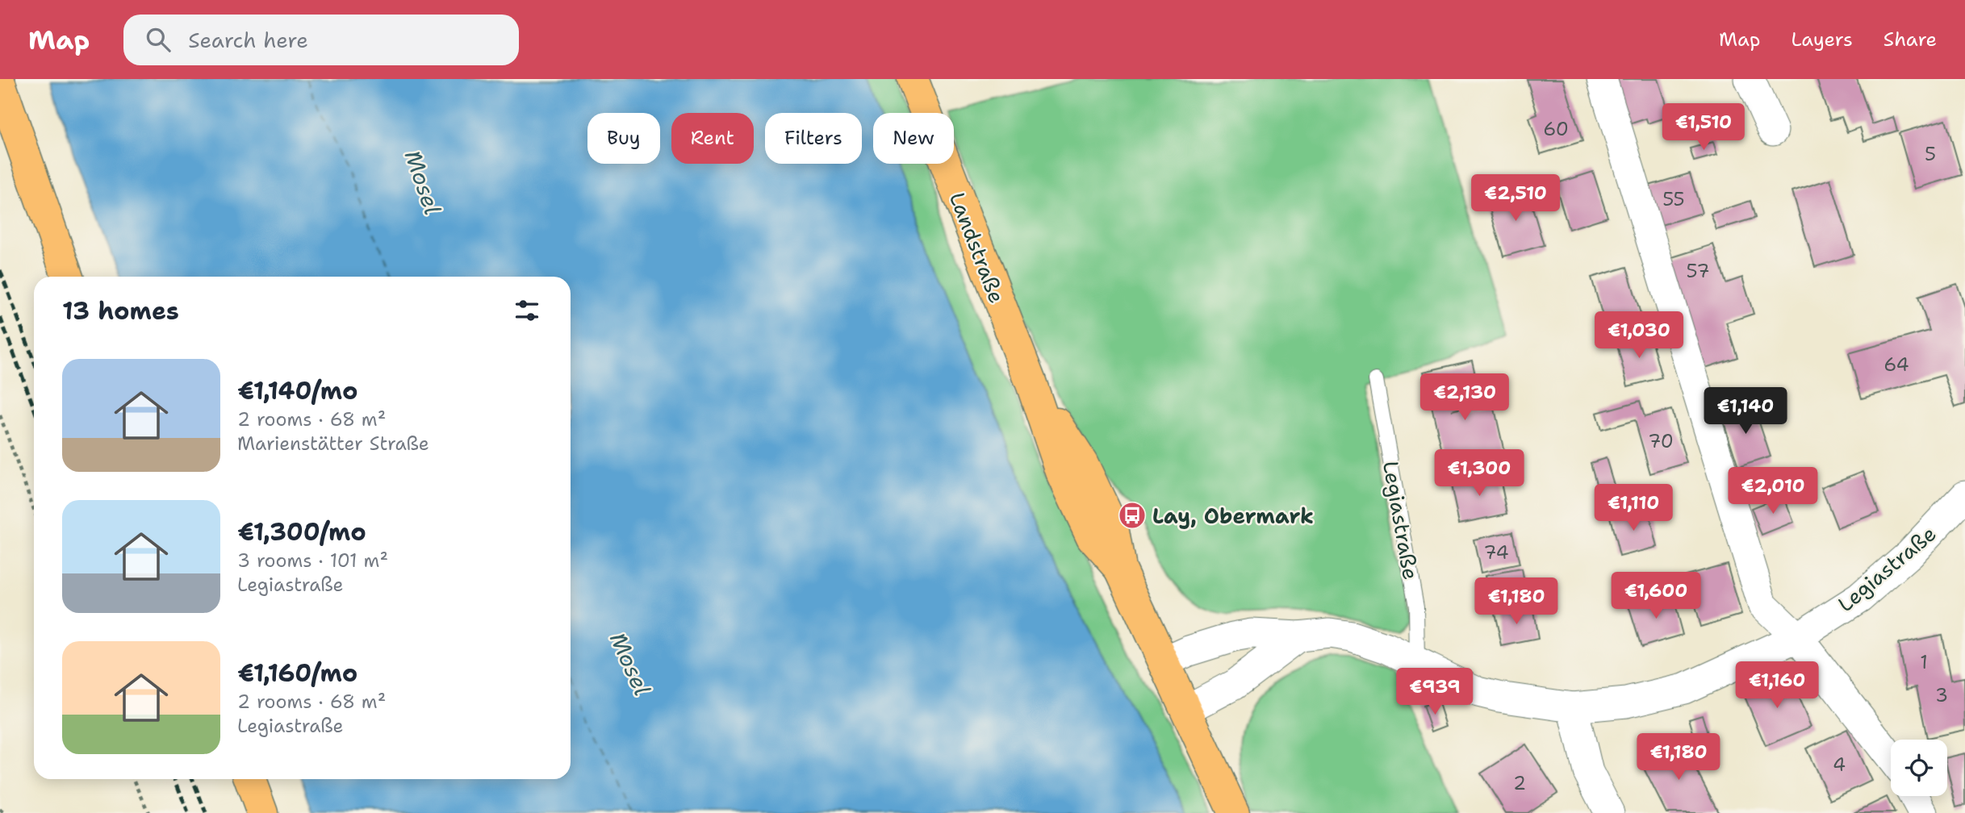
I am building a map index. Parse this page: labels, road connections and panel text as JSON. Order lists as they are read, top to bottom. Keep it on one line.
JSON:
{"streets":{"main road":["Landstraße"],"street":["Legiastraße"]},"crossings":[["Landstraße","Legiastraße"]],"water":["Mosel"],"places":{"bus stop":["Lay, Obermark"]},"house_numbers":["60","5","55","57","64","70","74","1","3","4","2"],"page":{"header":"Map","search":"Search here","nav":["Map","Layers","Share"],"price":["€1,510","€2,510","€1,030","€2,130","€1,140","€1,300","€2,010","€1,110","€1,600","€1,180","€1,160","€939","€1,180"],"chip":["Buy","Rent","Filters","New"],"heading":"13 homes","list":[{"name":"€1,140/mo","note":"2 rooms · 68 m² · Marienstätter Straße"},{"name":"€1,300/mo","note":"3 rooms · 101 m² · Legiastraße"},{"name":"€1,160/mo","note":"2 rooms · 68 m² · Legiastraße"}]}}
